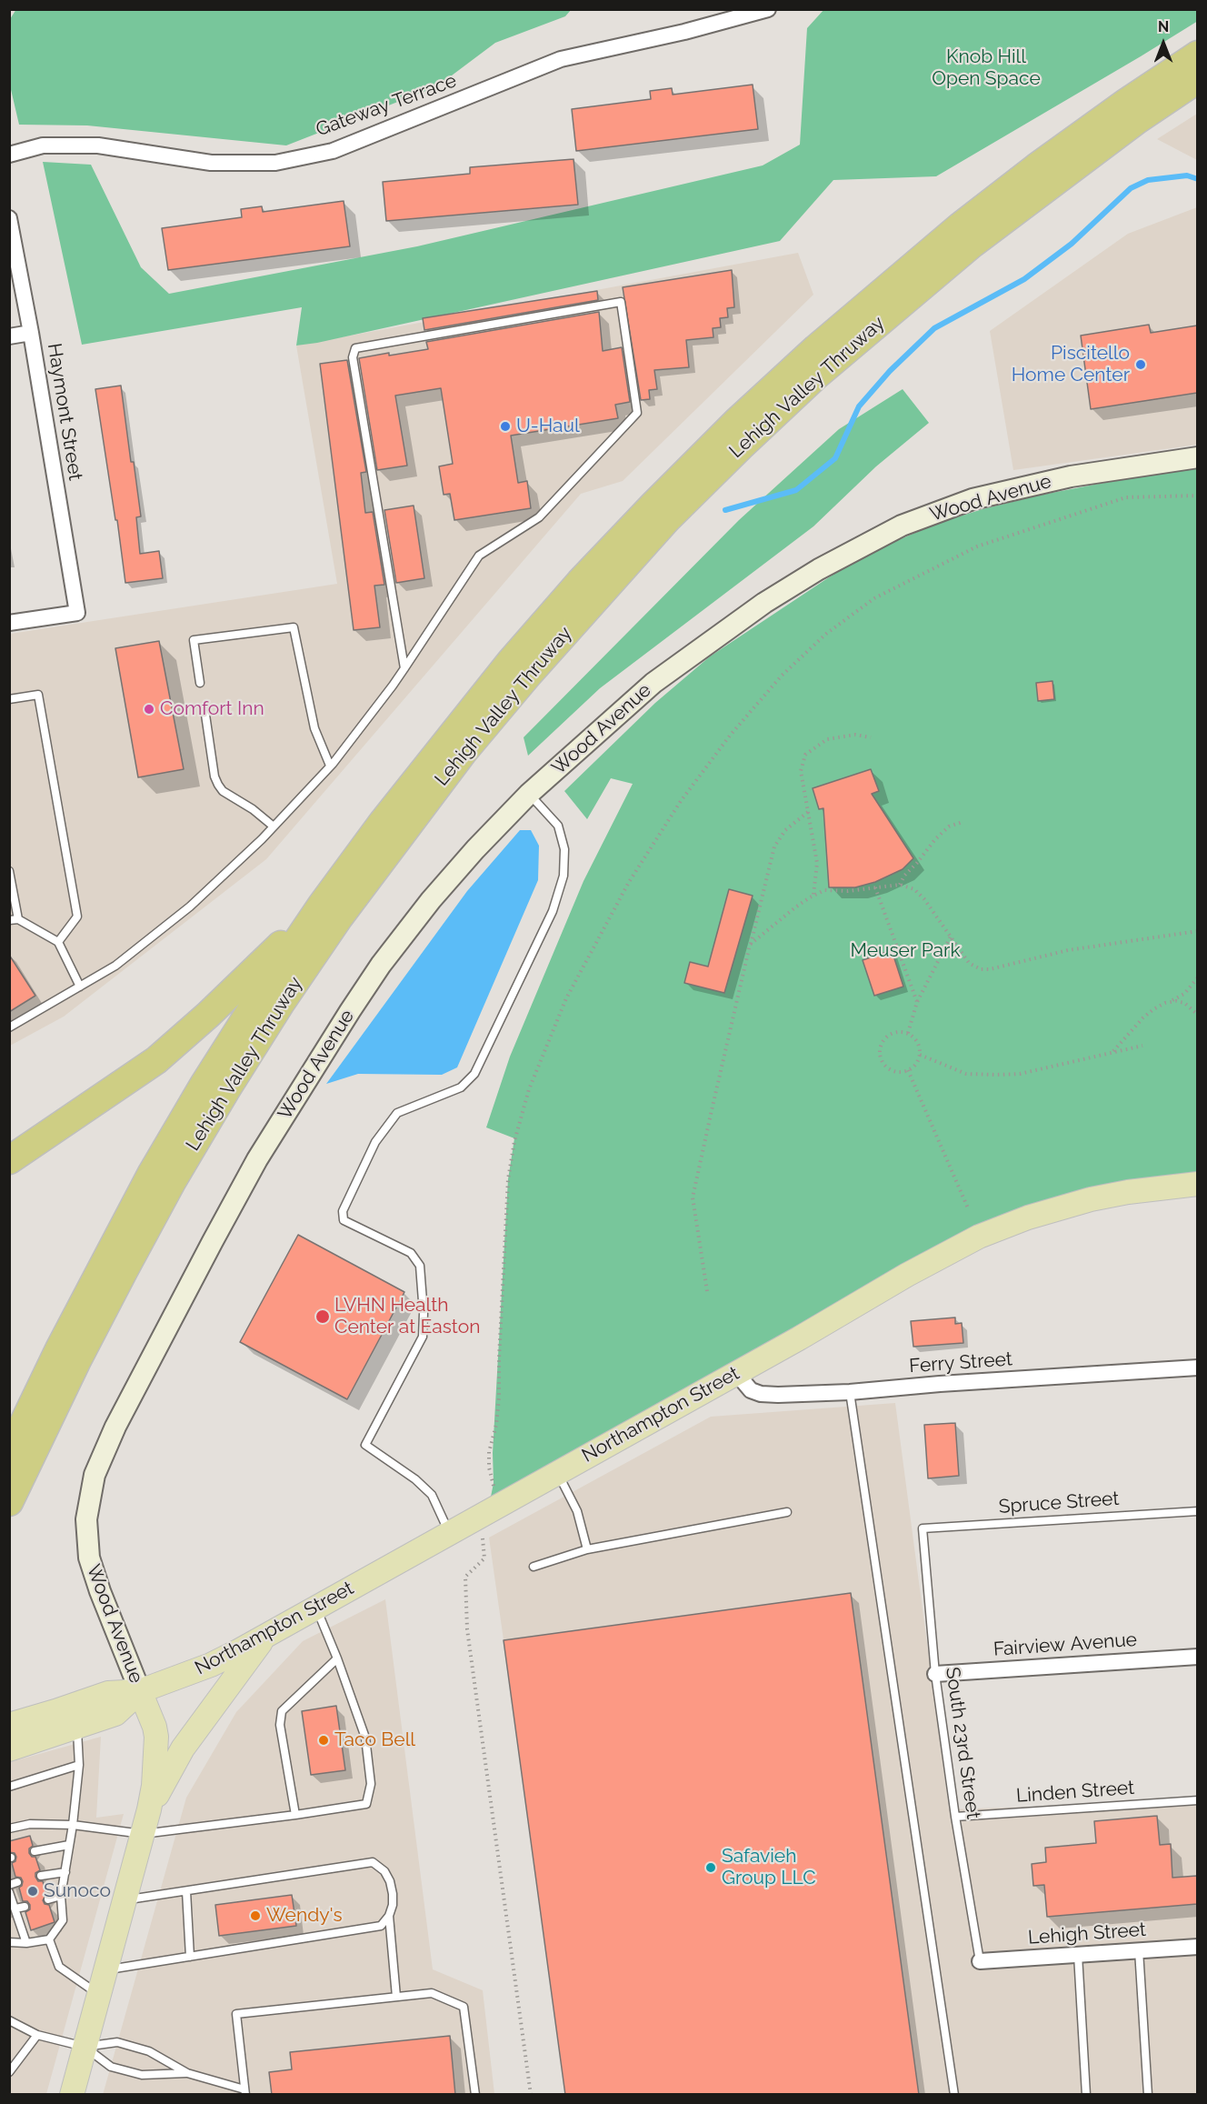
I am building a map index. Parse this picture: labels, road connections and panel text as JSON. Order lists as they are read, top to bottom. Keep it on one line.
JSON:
{"streets":{"highway":["Lehigh Valley Thruway"],"main road":["Wood Avenue","Northampton Street"],"street":["Gateway Terrace","Haymont Street","Ferry Street","Fairview Avenue","Lehigh Street"],"lane":["Spruce Street","South 23rd Street","Linden Street"]},"crossings":[["Wood Avenue","Northampton Street"],["Ferry Street","Northampton Street"],["Spruce Street","South 23rd Street"],["Fairview Avenue","South 23rd Street"],["South 23rd Street","Linden Street"],["South 23rd Street","Lehigh Street"]],"parks":["Knob Hill Open Space","Meuser Park"],"places":["Piscitello Home Center","U-Haul","Comfort Inn","LVHN Health Center at Easton","Taco Bell","Safavieh Group LLC","Sunoco","Wendy's"],"north":"top"}
